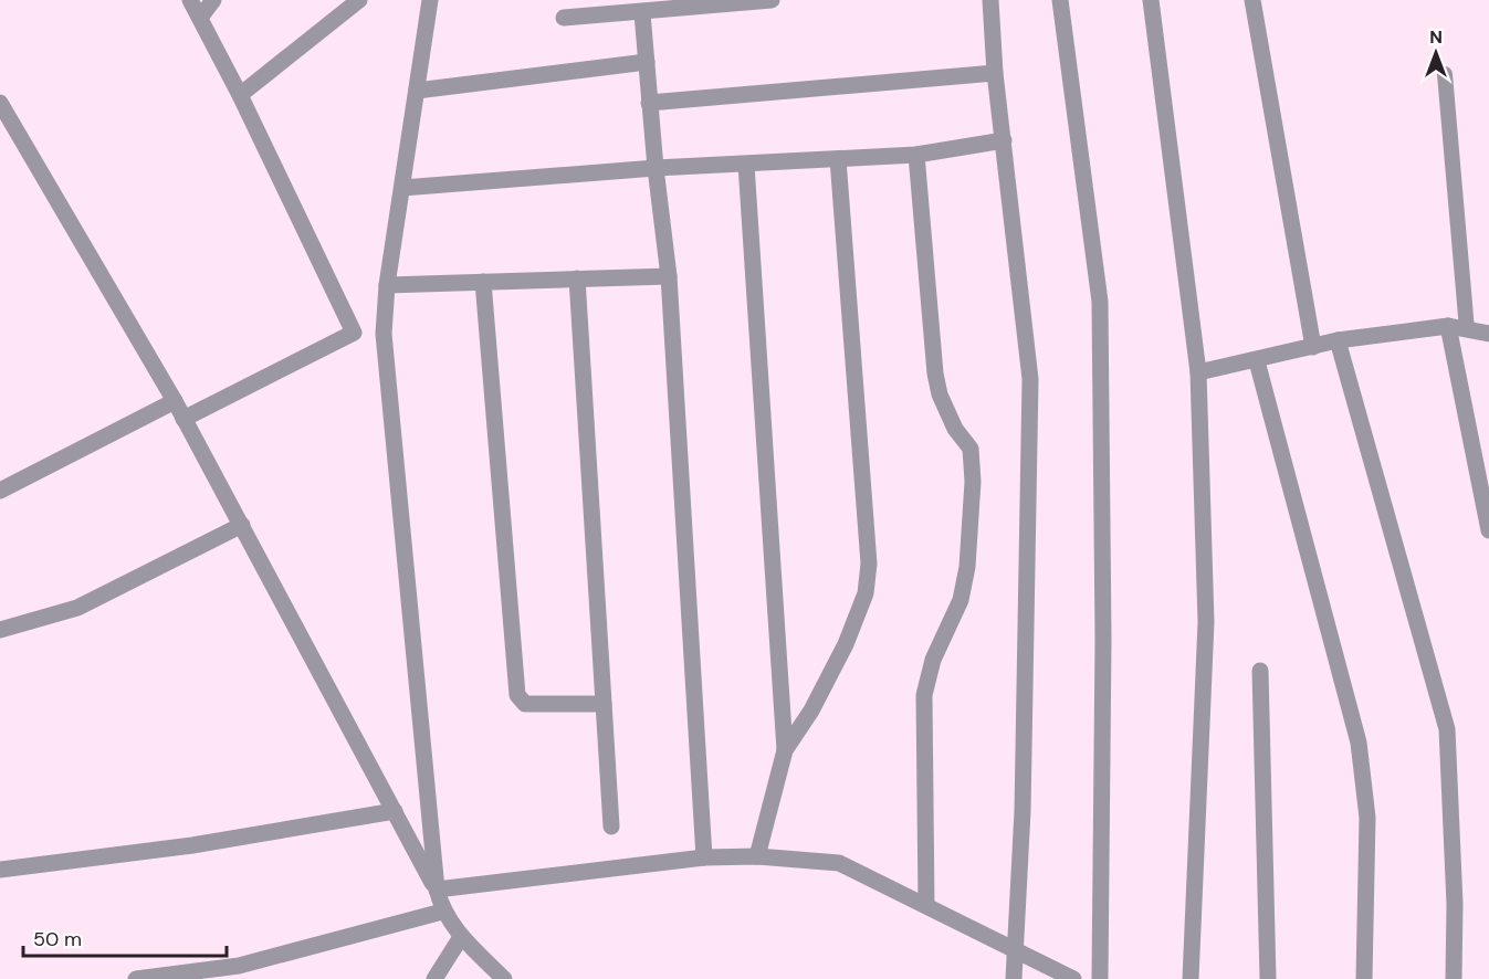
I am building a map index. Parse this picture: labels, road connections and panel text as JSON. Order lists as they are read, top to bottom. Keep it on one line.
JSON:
{"scale_bar":"50 m","north":"top"}
